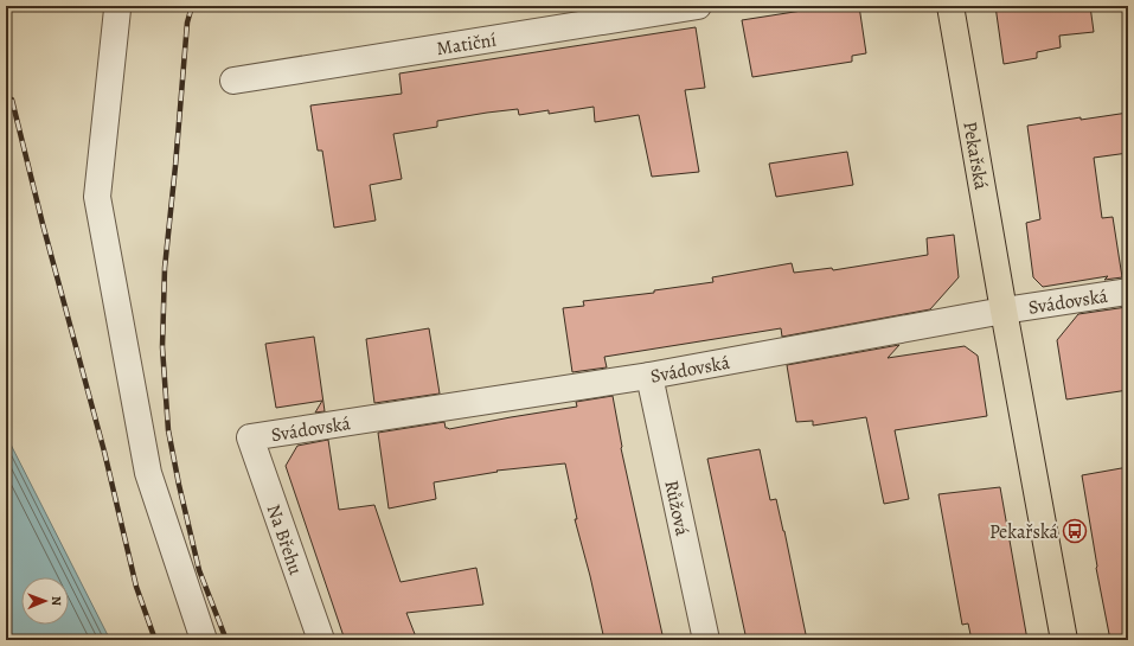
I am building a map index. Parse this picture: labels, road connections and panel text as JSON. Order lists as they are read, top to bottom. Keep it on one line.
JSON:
{"streets":{"main road":["Pekařská"],"street":["Matiční","Svádovská","Růžová","Na Břehu"]},"crossings":[["Pekařská","Svádovská"],["Svádovská","Růžová"],["Svádovská","Na Břehu"]],"places":{"bus stop":["Pekařská"]},"north":"right"}
